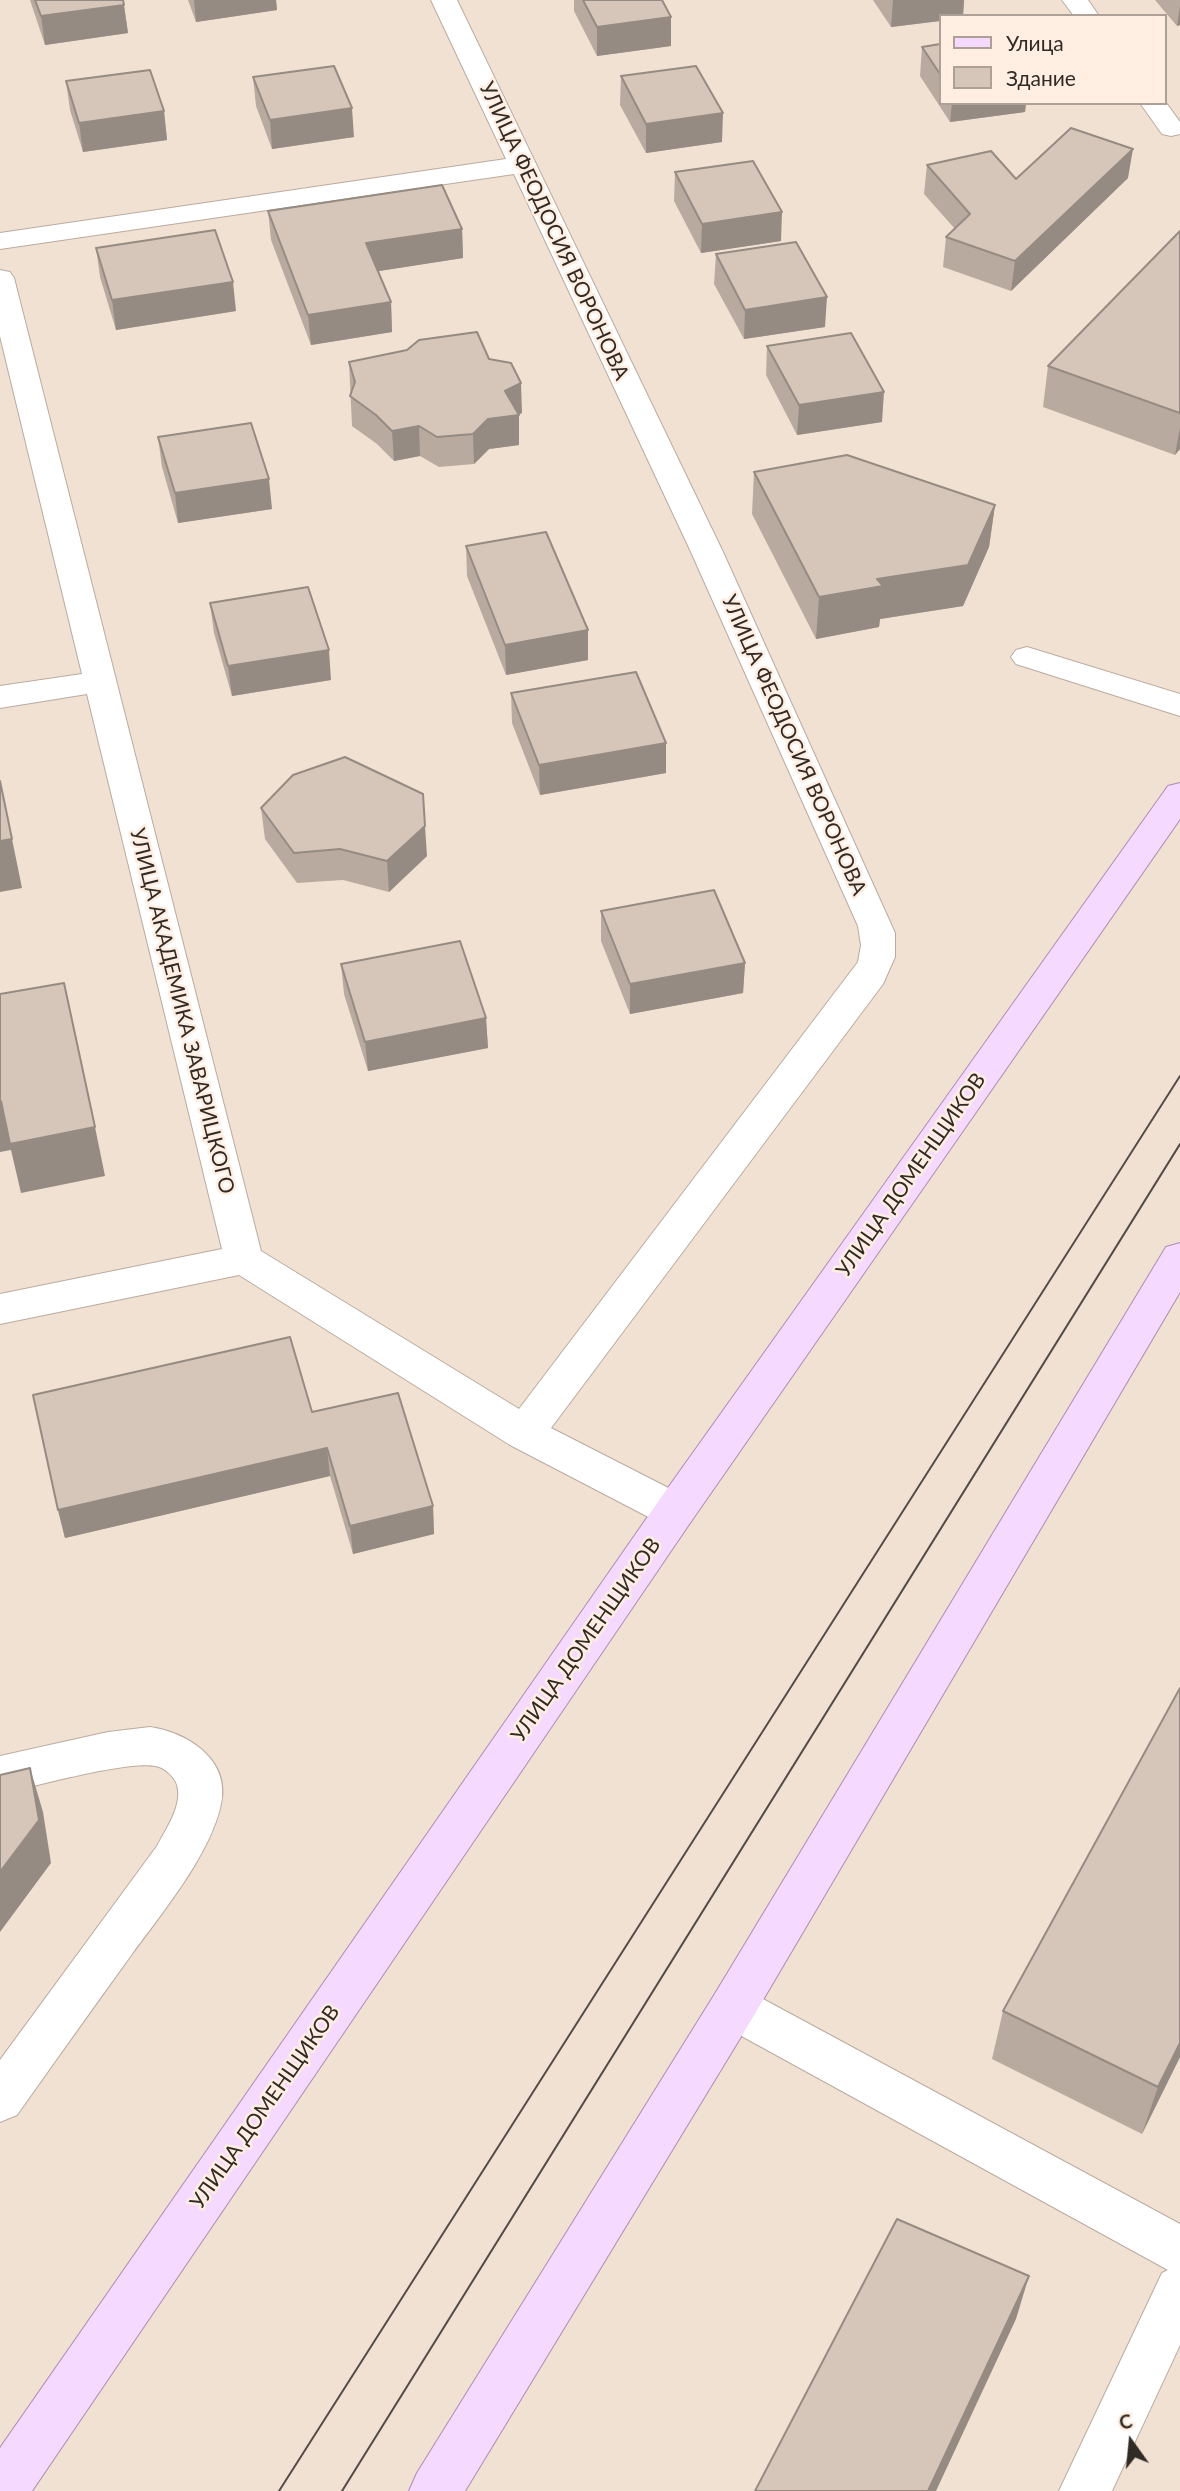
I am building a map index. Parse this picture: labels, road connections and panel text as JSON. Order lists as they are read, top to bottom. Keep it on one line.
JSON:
{"streets":{"main road":["УЛИЦА ДОМЕНЩИКОВ"],"street":["УЛИЦА ФЕОДОСИЯ ВОРОНОВА","УЛИЦА АКАДЕМИКА ЗАВАРИЦКОГО"]},"legend":["Улица","Здание"],"north":"top"}
